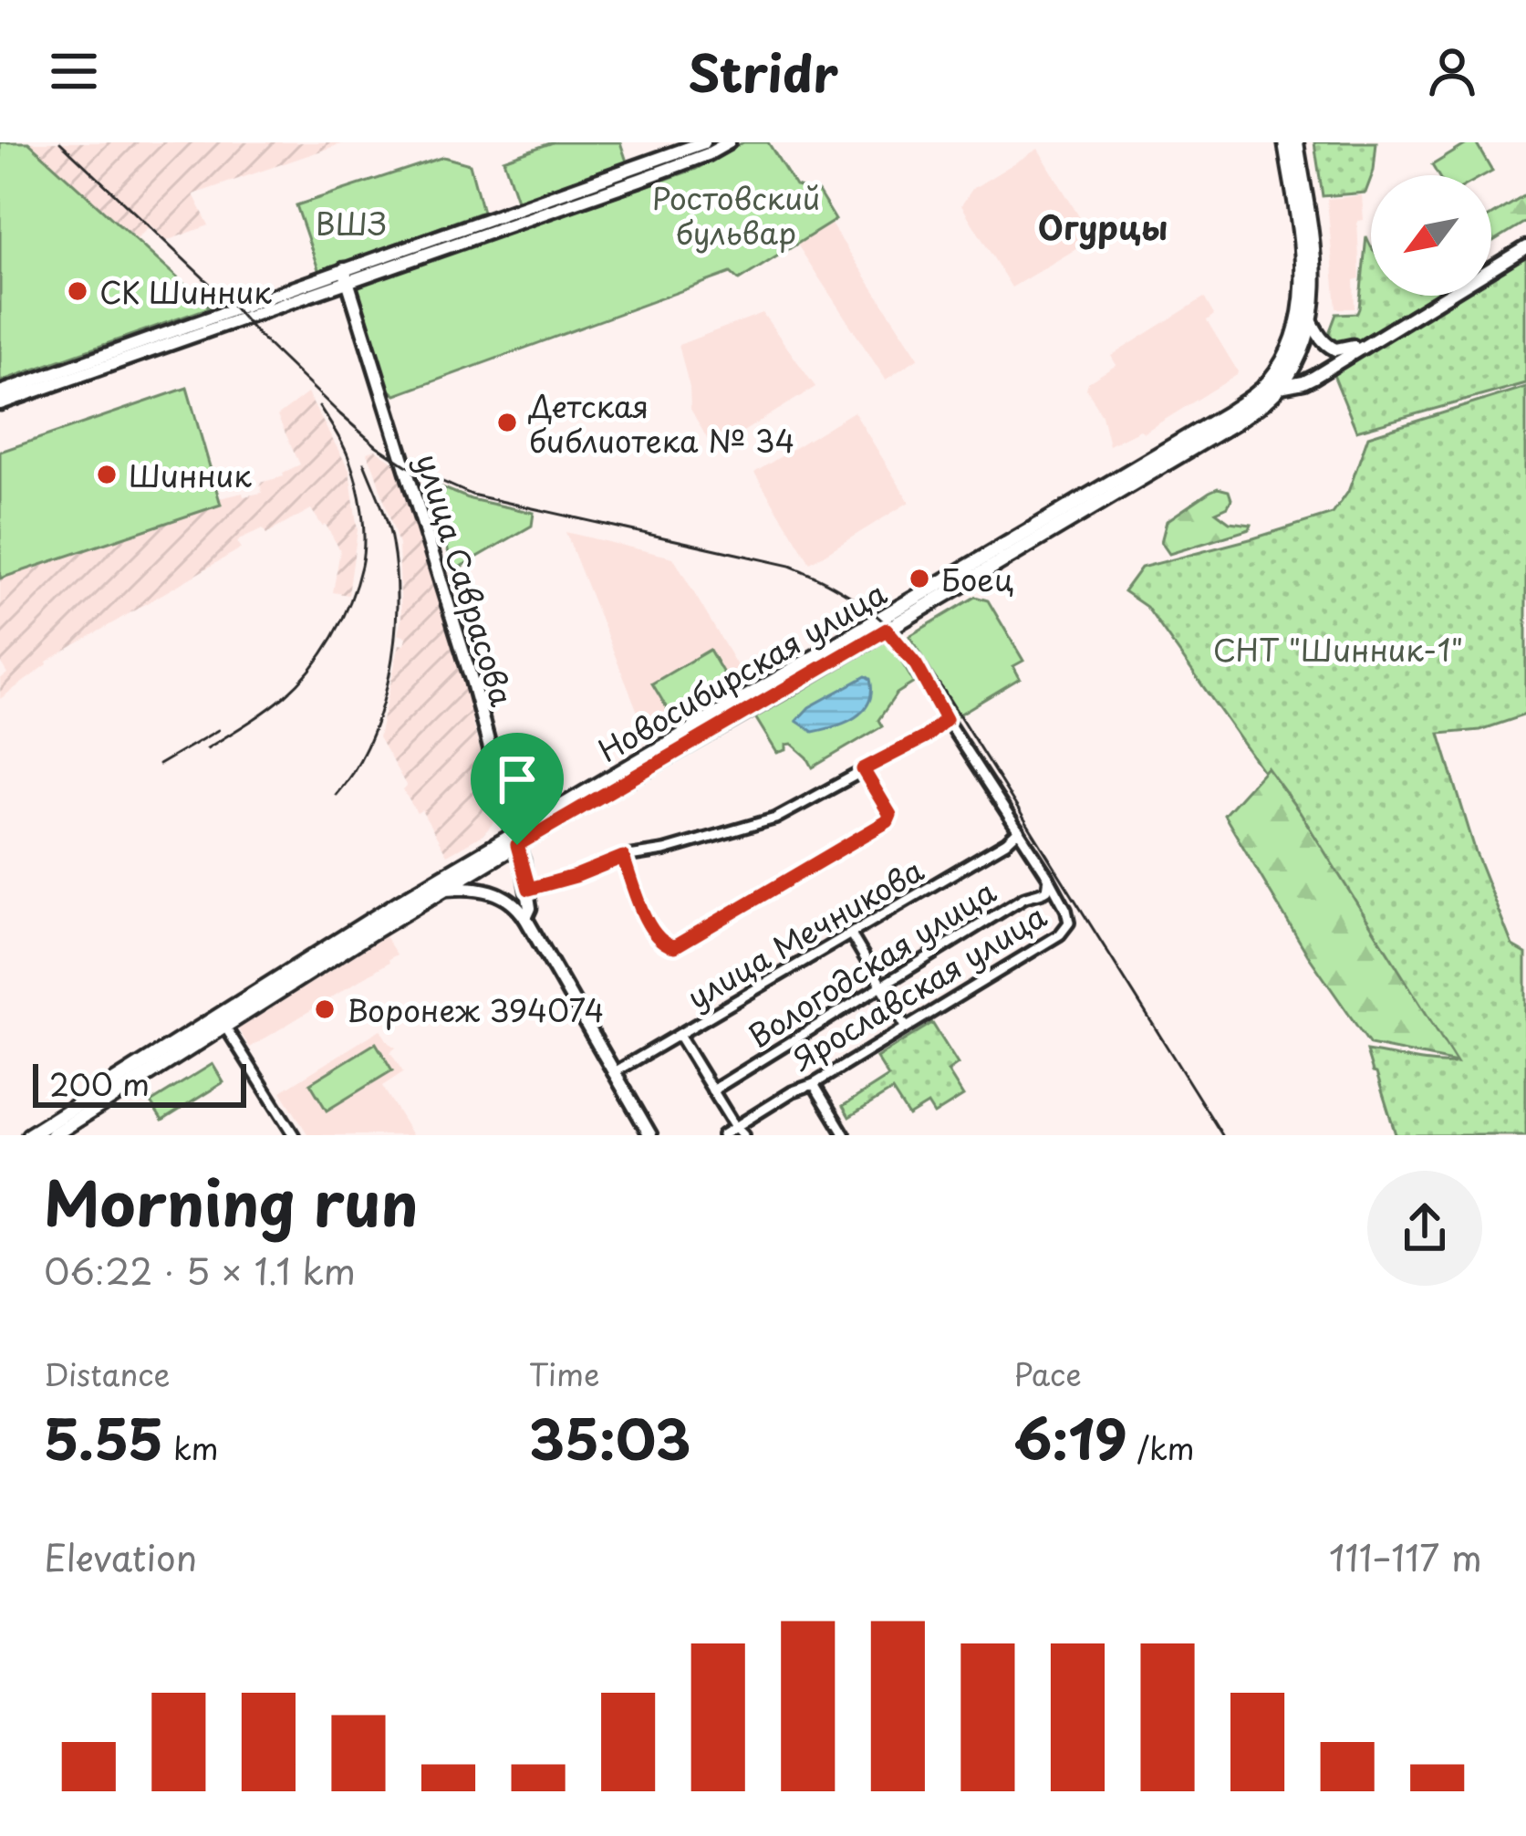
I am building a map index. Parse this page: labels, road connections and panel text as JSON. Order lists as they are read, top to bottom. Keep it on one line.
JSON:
{"streets":{"main road":["Новосибирская улица"],"street":["улица Саврасова","улица Мечникова","Вологодская улица","Ярославская улица"]},"crossings":[["улица Саврасова","Новосибирская улица"],["Новосибирская улица","Ярославская улица"],["улица Мечникова","Ярославская улица"],["Вологодская улица","Ярославская улица"]],"districts":["Огурцы"],"parks":["Ростовский бульвар","ВШЗ","СНТ \"Шинник-1\""],"places":["СК Шинник","Детская библиотека № 34","Шинник","Боец","Воронеж 394074"],"scale_bar":"200 m","north":"bottom left","page":{"header":"Stridr","scale":"200 m","heading":["Morning run","06:22 · 5 × 1.1 km"],"stats":[["Distance","5.55 km"],["Time","35:03"],["Pace","6:19 /km"]],"chart":["Elevation","111–117 m"]}}
